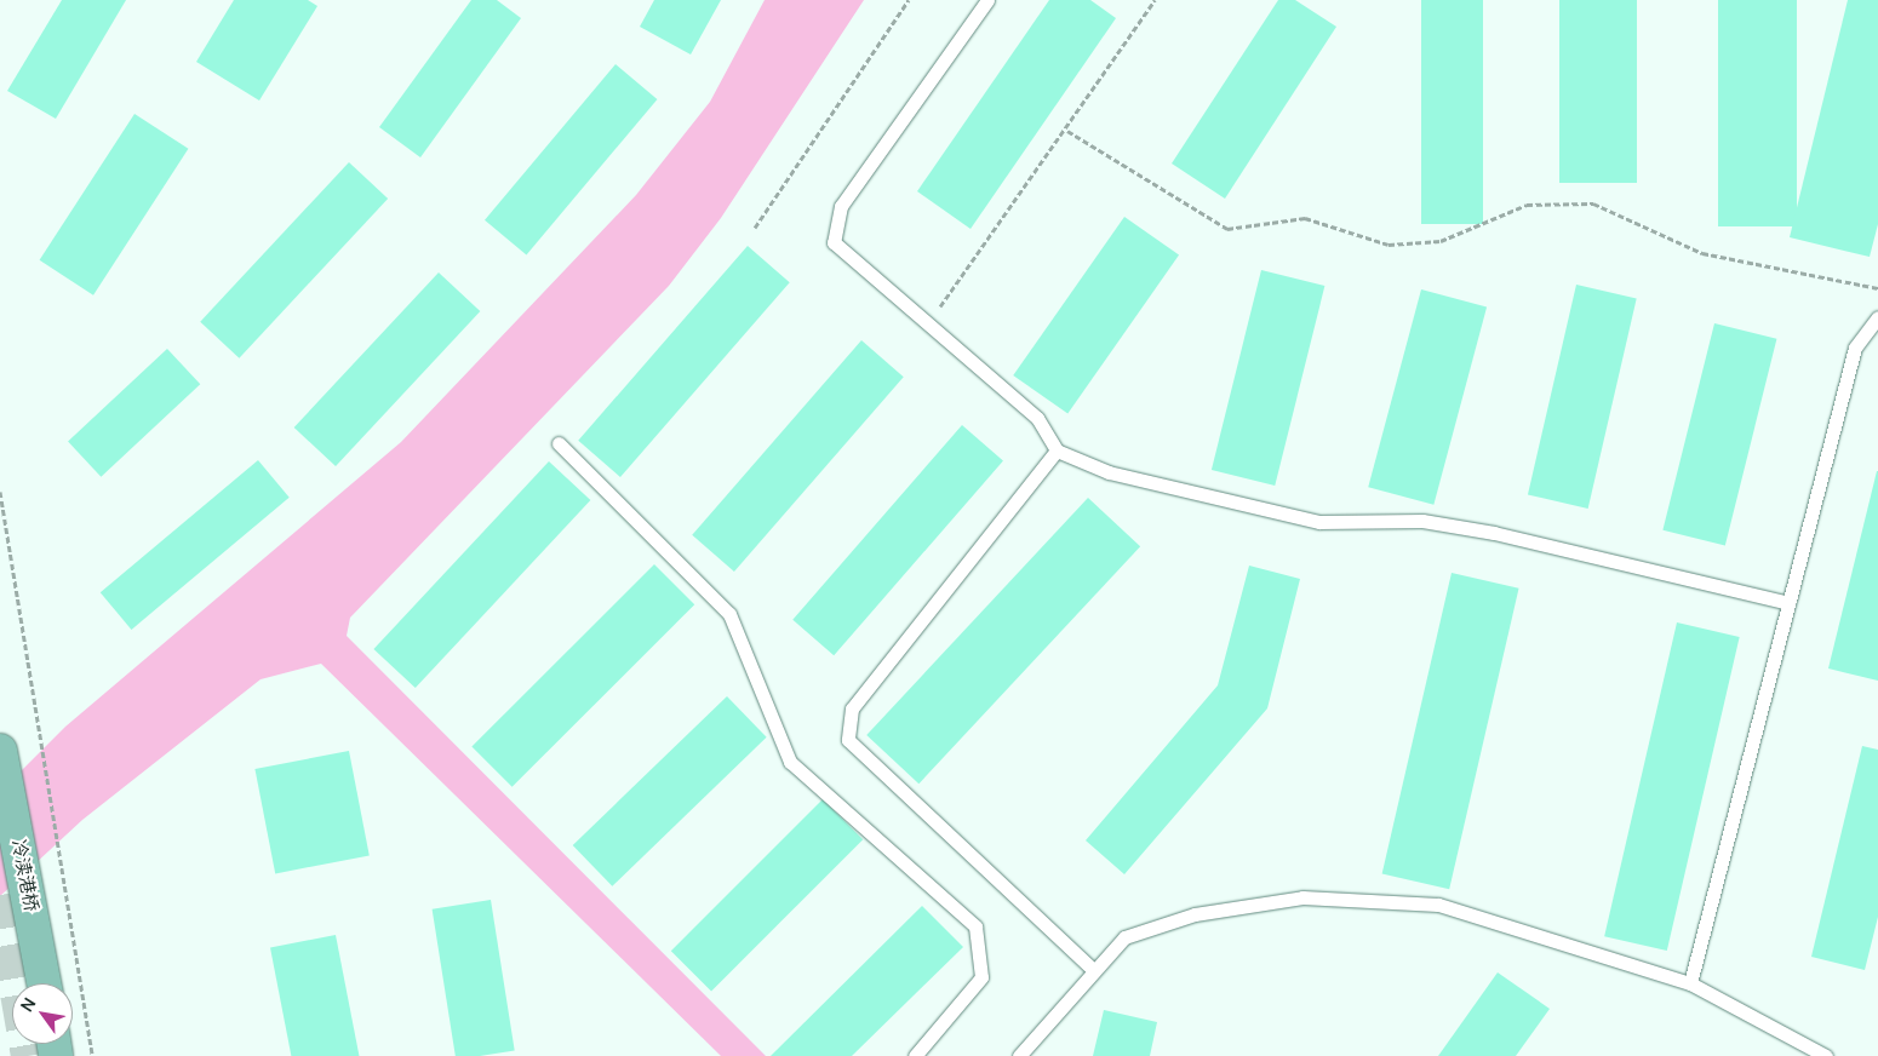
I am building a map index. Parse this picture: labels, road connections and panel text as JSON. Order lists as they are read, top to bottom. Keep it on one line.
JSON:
{"streets":{"main road":["冷渎港桥"]},"north":"top left"}
